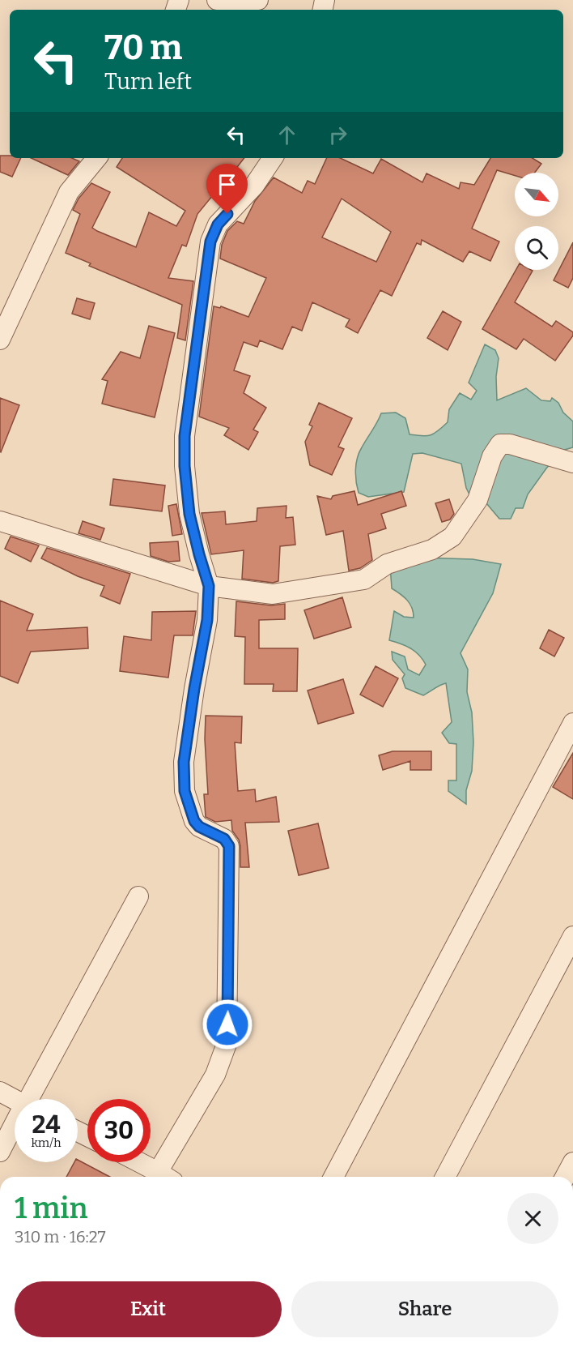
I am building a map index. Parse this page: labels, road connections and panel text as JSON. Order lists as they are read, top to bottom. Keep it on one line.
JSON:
{"north":"bottom right","page":{"turn":["70 m","Turn left"],"speed":"24 km/h","limit":"30","heading":["1 min","310 m · 16:27"],"buttons":["Exit","Share"]}}
